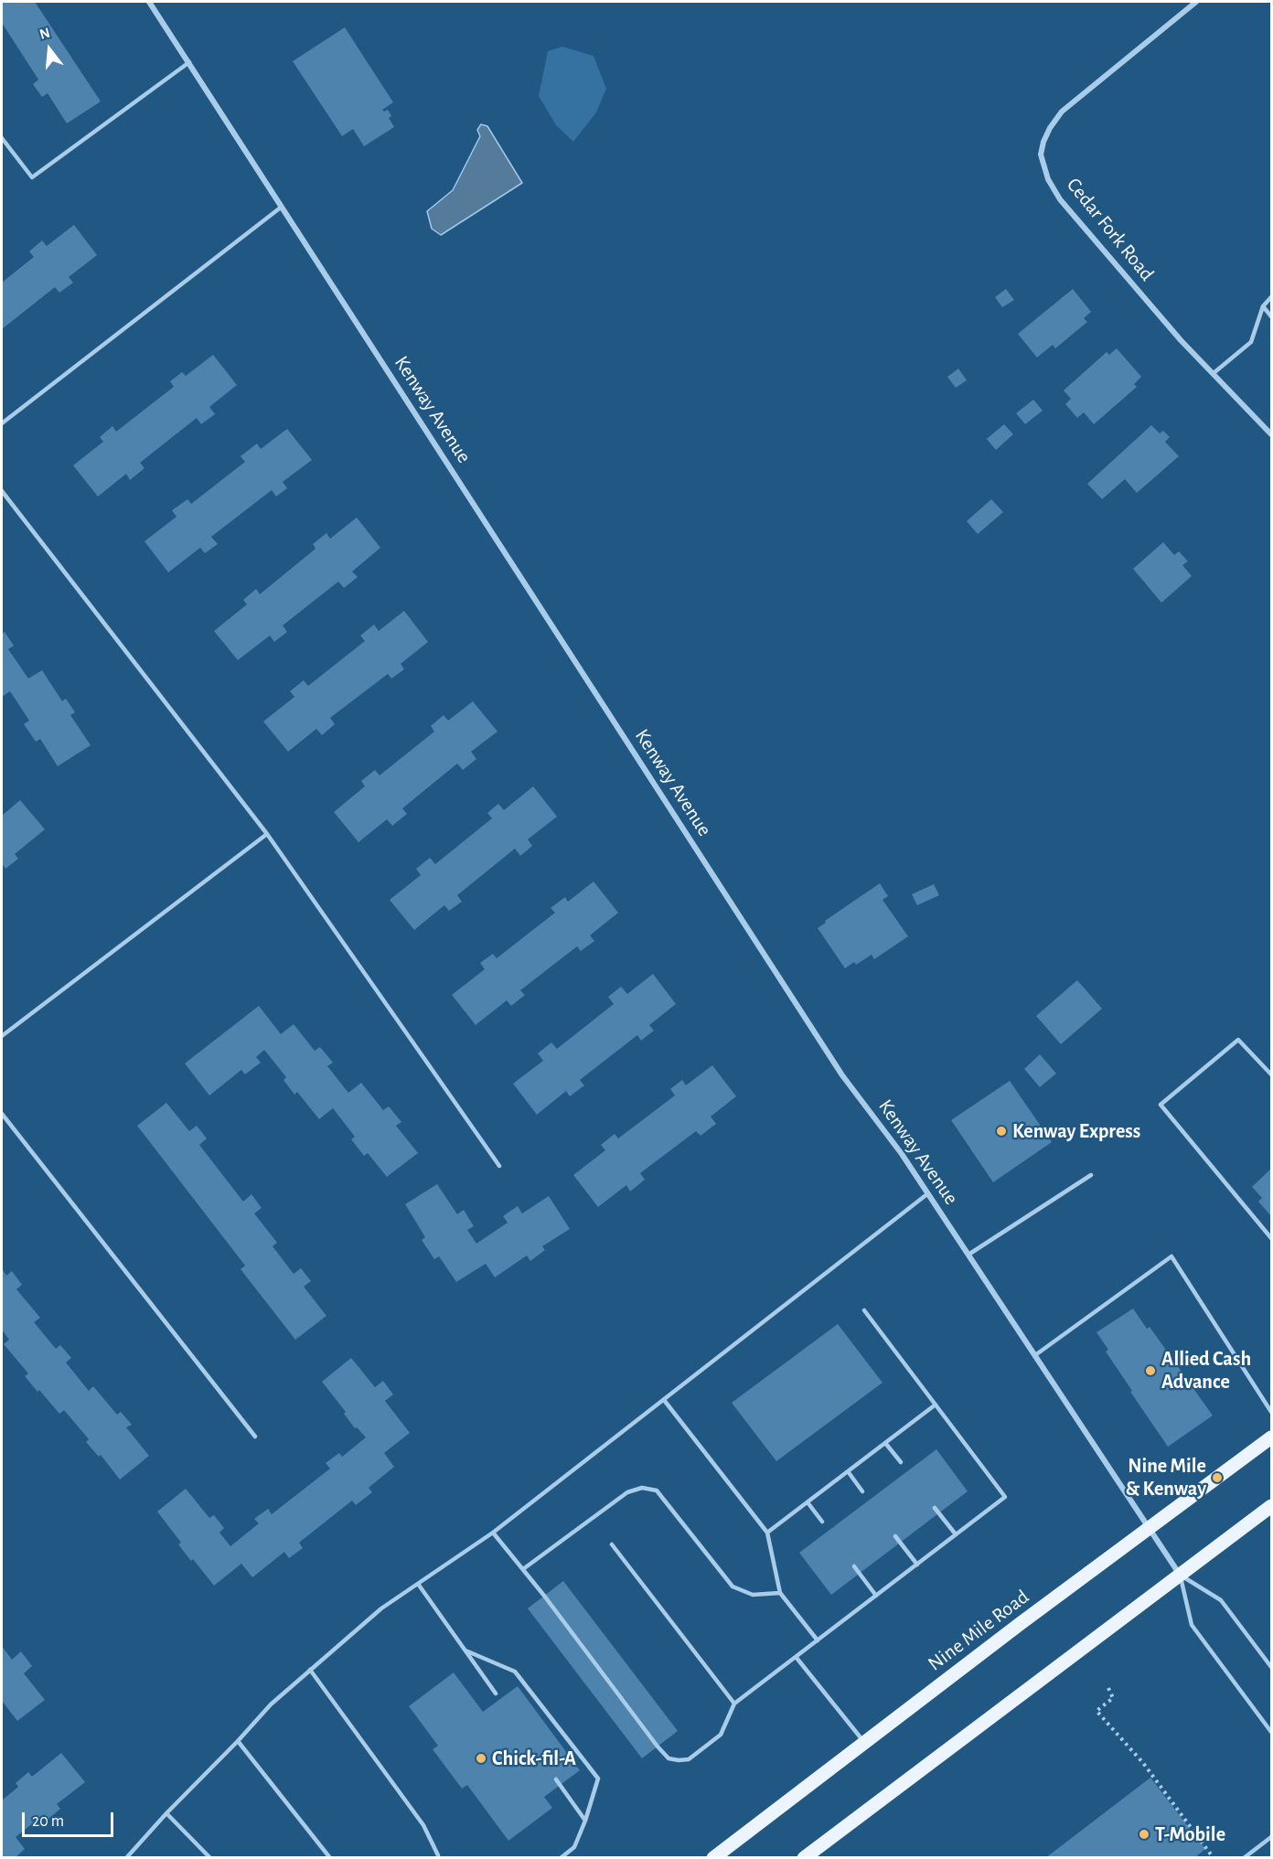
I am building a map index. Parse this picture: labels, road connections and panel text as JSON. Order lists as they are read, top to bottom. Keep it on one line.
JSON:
{"streets":{"main road":["Nine Mile Road"],"street":["Cedar Fork Road","Kenway Avenue"]},"crossings":[["Kenway Avenue","Nine Mile Road"]],"places":["Kenway Express","Allied Cash Advance","Nine Mile & Kenway","Chick-fil-A","T-Mobile"],"scale_bar":"20 m","north":"top"}
